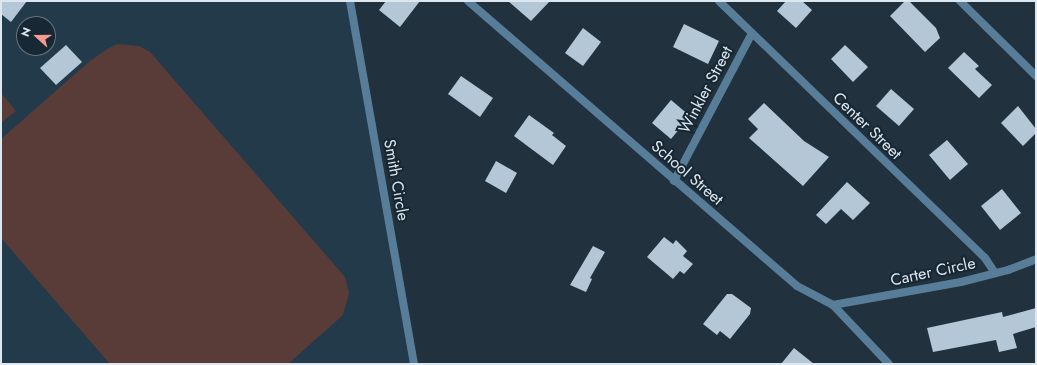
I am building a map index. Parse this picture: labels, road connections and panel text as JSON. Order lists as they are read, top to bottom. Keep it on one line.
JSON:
{"streets":{"street":["Winkler Street","Center Street","School Street","Smith Circle","Carter Circle"]},"crossings":[["Winkler Street","Center Street"],["Winkler Street","School Street"],["Center Street","Carter Circle"],["School Street","Carter Circle"]],"north":"left"}
